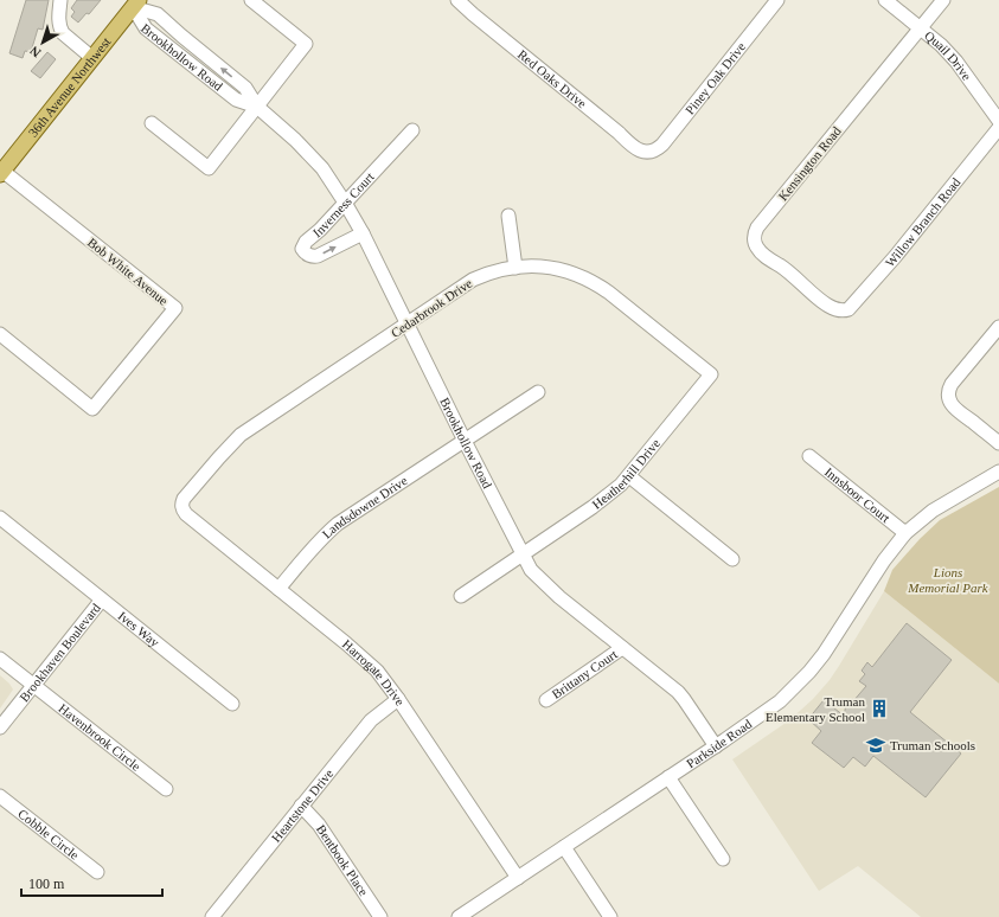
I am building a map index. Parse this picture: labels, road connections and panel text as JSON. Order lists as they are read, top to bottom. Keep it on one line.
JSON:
{"streets":{"main road":["36th Avenue Northwest"],"street":["Brookhollow Road","Quail Drive","Piney Oak Drive","Red Oaks Drive","Kensington Road","Inverness Court","Willow Branch Road","Bob White Avenue","Cedarbrook Drive","Heatherhill Drive","Innsboor Court","Landsdowne Drive","Ives Way","Brookhaven Boulevard","Harrogate Drive","Brittany Court","Havenbrook Circle","Parkside Road","Heartstone Drive","Cobble Circle","Bentbook Place"]},"crossings":[["Brookhollow Road","36th Avenue Northwest"],["Brookhollow Road","Inverness Court"],["Brookhollow Road","Cedarbrook Drive"],["Brookhollow Road","Heatherhill Drive"],["Brookhollow Road","Landsdowne Drive"],["Brookhollow Road","Brittany Court"],["Brookhollow Road","Parkside Road"],["Quail Drive","Kensington Road"],["Piney Oak Drive","Red Oaks Drive"],["36th Avenue Northwest","Bob White Avenue"],["Kensington Road","Willow Branch Road"],["Cedarbrook Drive","Heatherhill Drive"],["Cedarbrook Drive","Harrogate Drive"],["Innsboor Court","Parkside Road"],["Landsdowne Drive","Harrogate Drive"],["Ives Way","Brookhaven Boulevard"],["Brookhaven Boulevard","Havenbrook Circle"],["Harrogate Drive","Parkside Road"],["Harrogate Drive","Heartstone Drive"],["Heartstone Drive","Bentbook Place"]],"parks":["Lions Memorial Park"],"places":{"building":["Truman Elementary School"],"school or university":["Truman Schools"]},"scale_bar":"100 m","north":"bottom left"}
